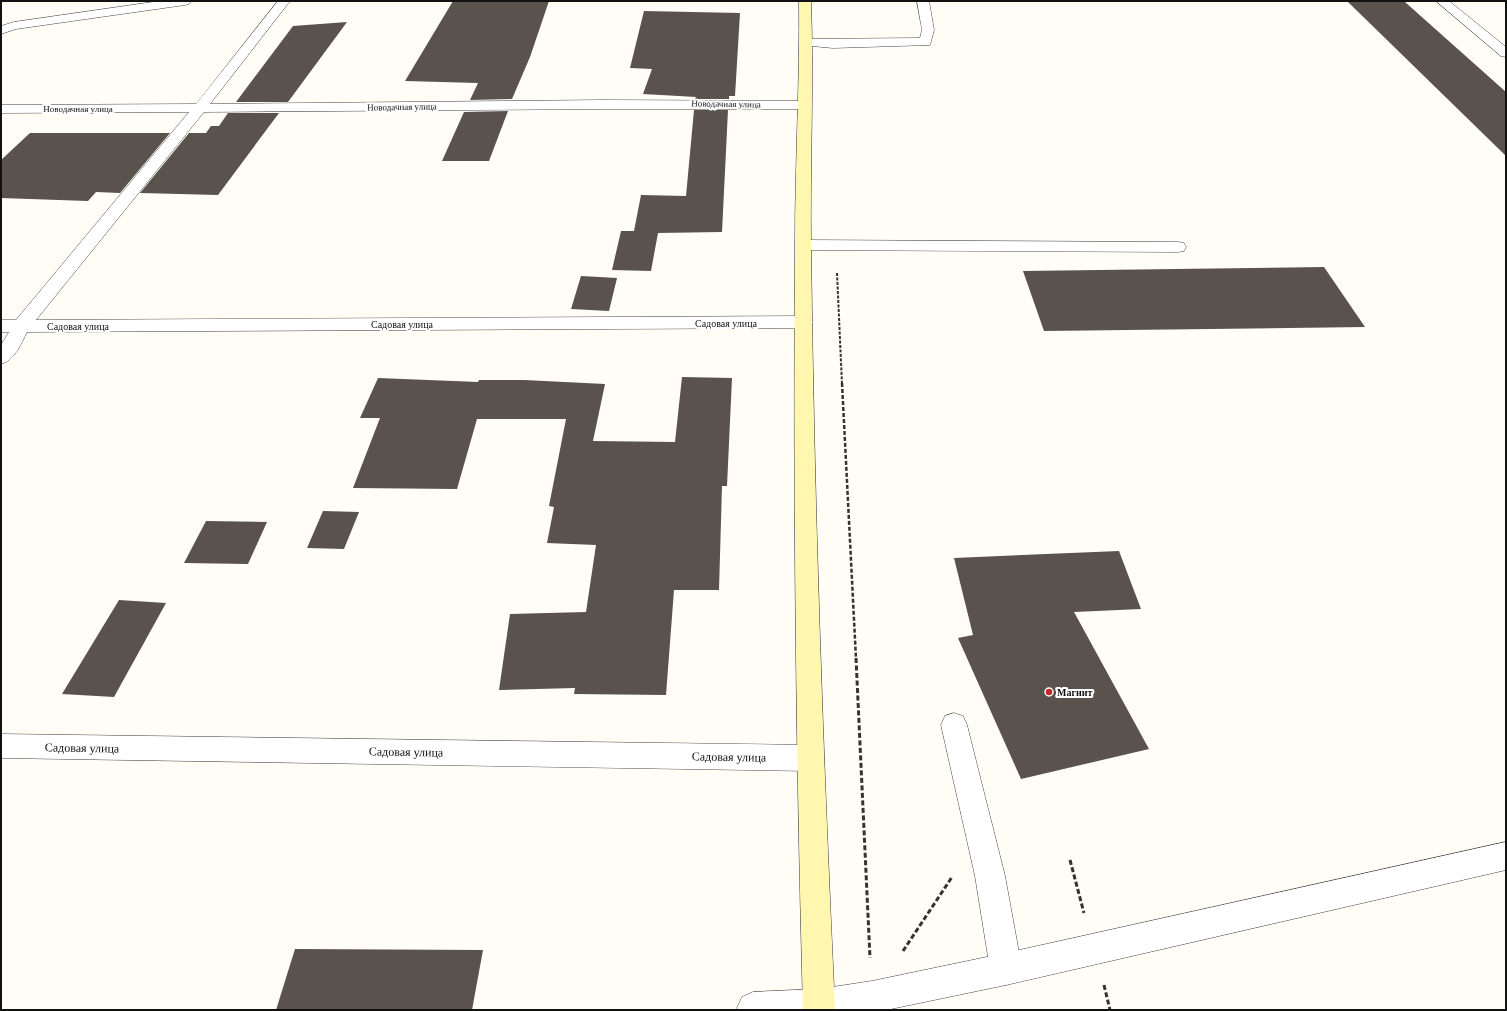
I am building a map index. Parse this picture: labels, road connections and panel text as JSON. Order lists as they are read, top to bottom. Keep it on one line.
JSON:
{"streets":{"street":["Новодачная улица","Садовая улица"]},"places":["Магнит"]}
